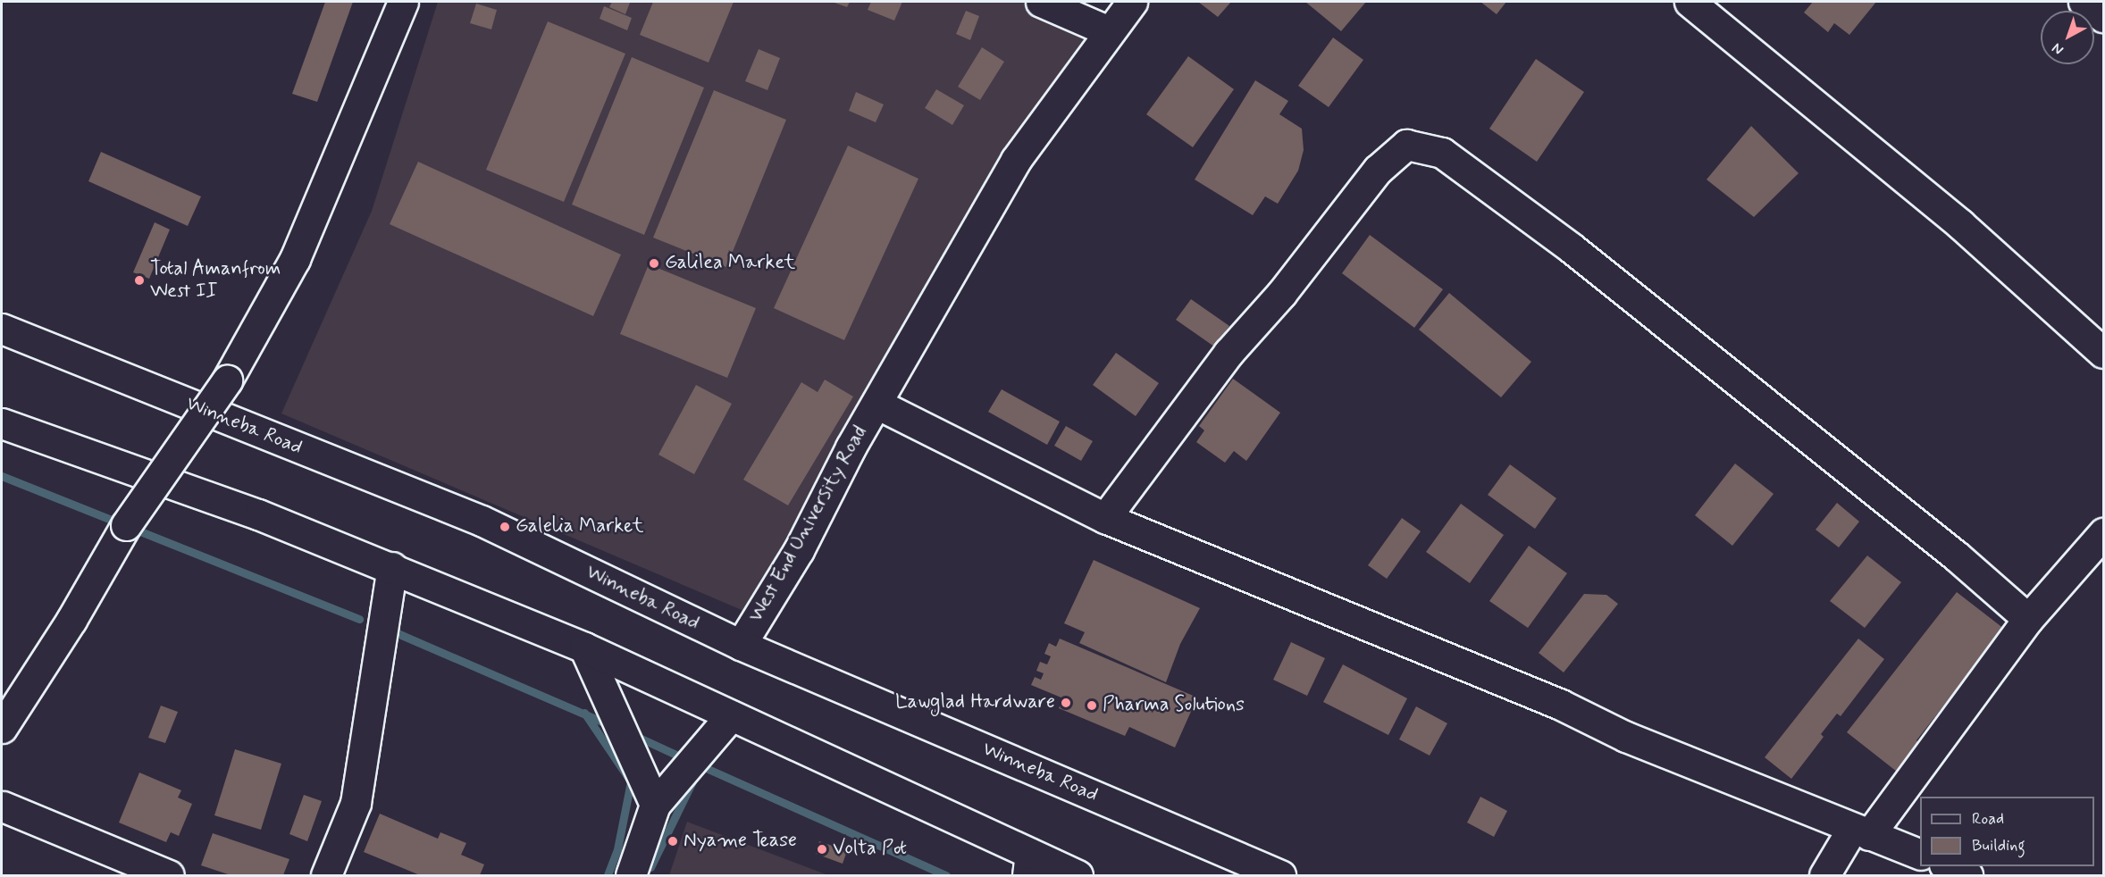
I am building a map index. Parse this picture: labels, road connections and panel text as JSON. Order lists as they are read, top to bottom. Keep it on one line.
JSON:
{"streets":{"main road":["Winneba Road","West End University Road"]},"crossings":[["Winneba Road","West End University Road"]],"places":["Galilea Market","Total Amanfrom West II","Galelia Market","Lawglad Hardware","Pharma Solutions","Nyame Tease","Volta Pot"],"legend":["Road","Building"],"north":"bottom left"}
